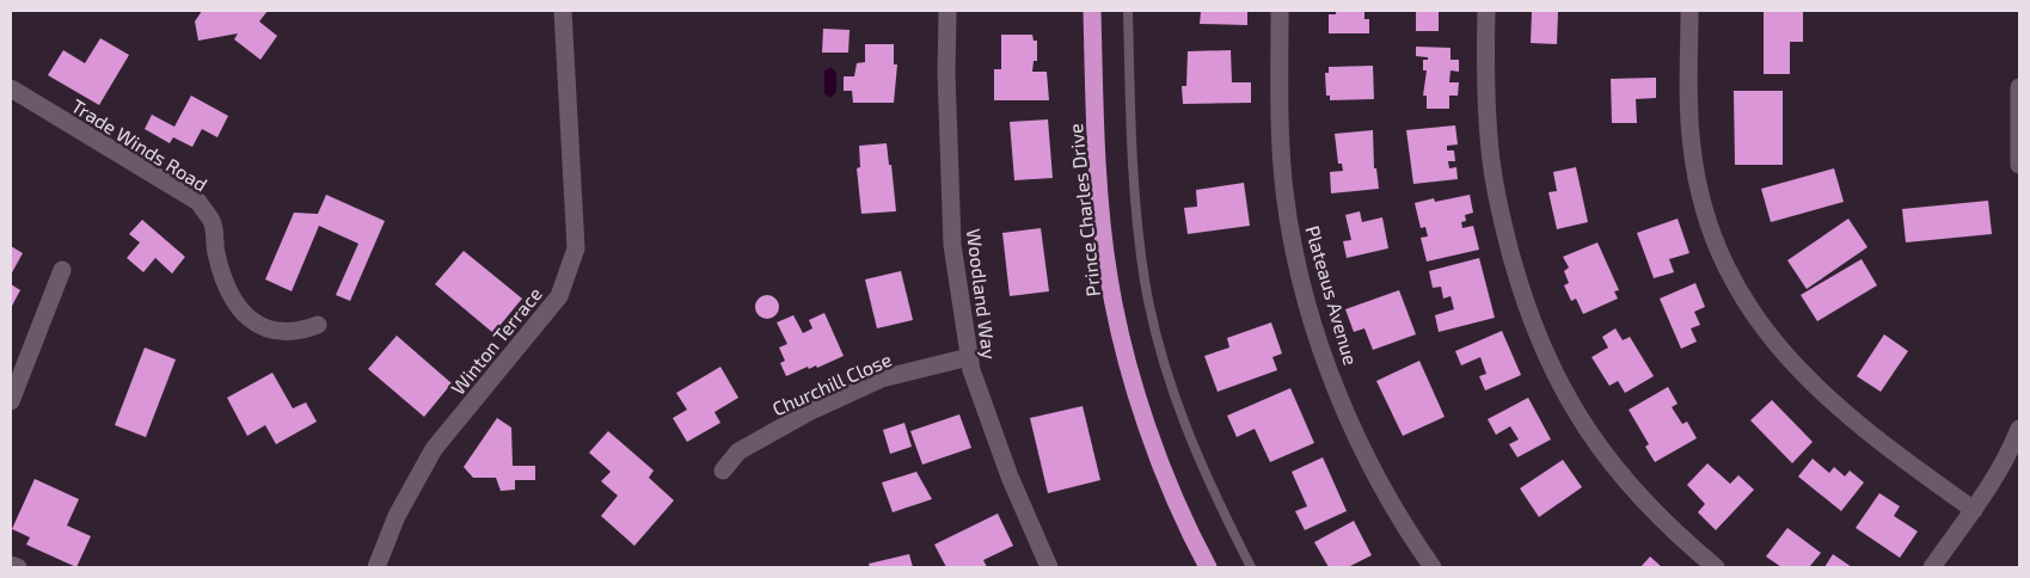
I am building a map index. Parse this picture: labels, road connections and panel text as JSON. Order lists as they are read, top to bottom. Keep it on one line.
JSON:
{"streets":{"highway":["Prince Charles Drive"],"street":["Trade Winds Road","Woodland Way","Plateaus Avenue","Winton Terrace","Churchill Close"]},"crossings":[["Woodland Way","Churchill Close"]]}
